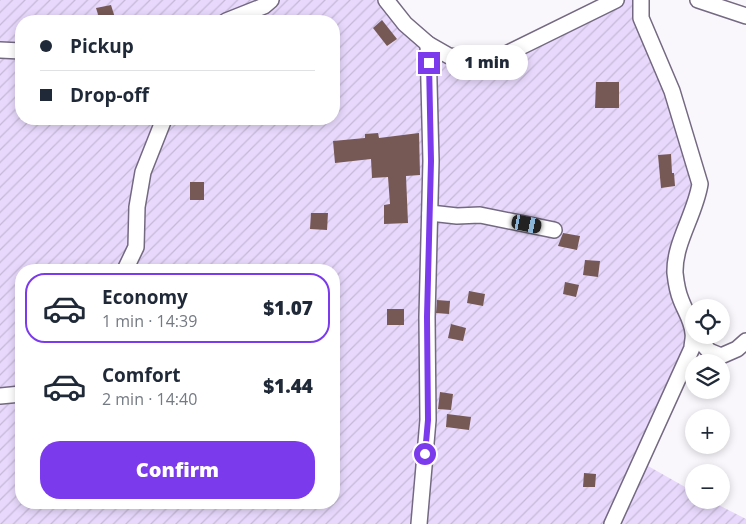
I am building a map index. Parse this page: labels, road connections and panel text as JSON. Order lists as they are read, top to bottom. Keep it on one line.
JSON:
{"page":{"banner":["Pickup","Drop-off"],"bubble":"1 min","list":[{"name":"Economy","note":"1 min · 14:39","value":"$1.07"},{"name":"Comfort","note":"2 min · 14:40","value":"$1.44"}],"map_buttons":["+","−"],"buttons":"Confirm"}}
